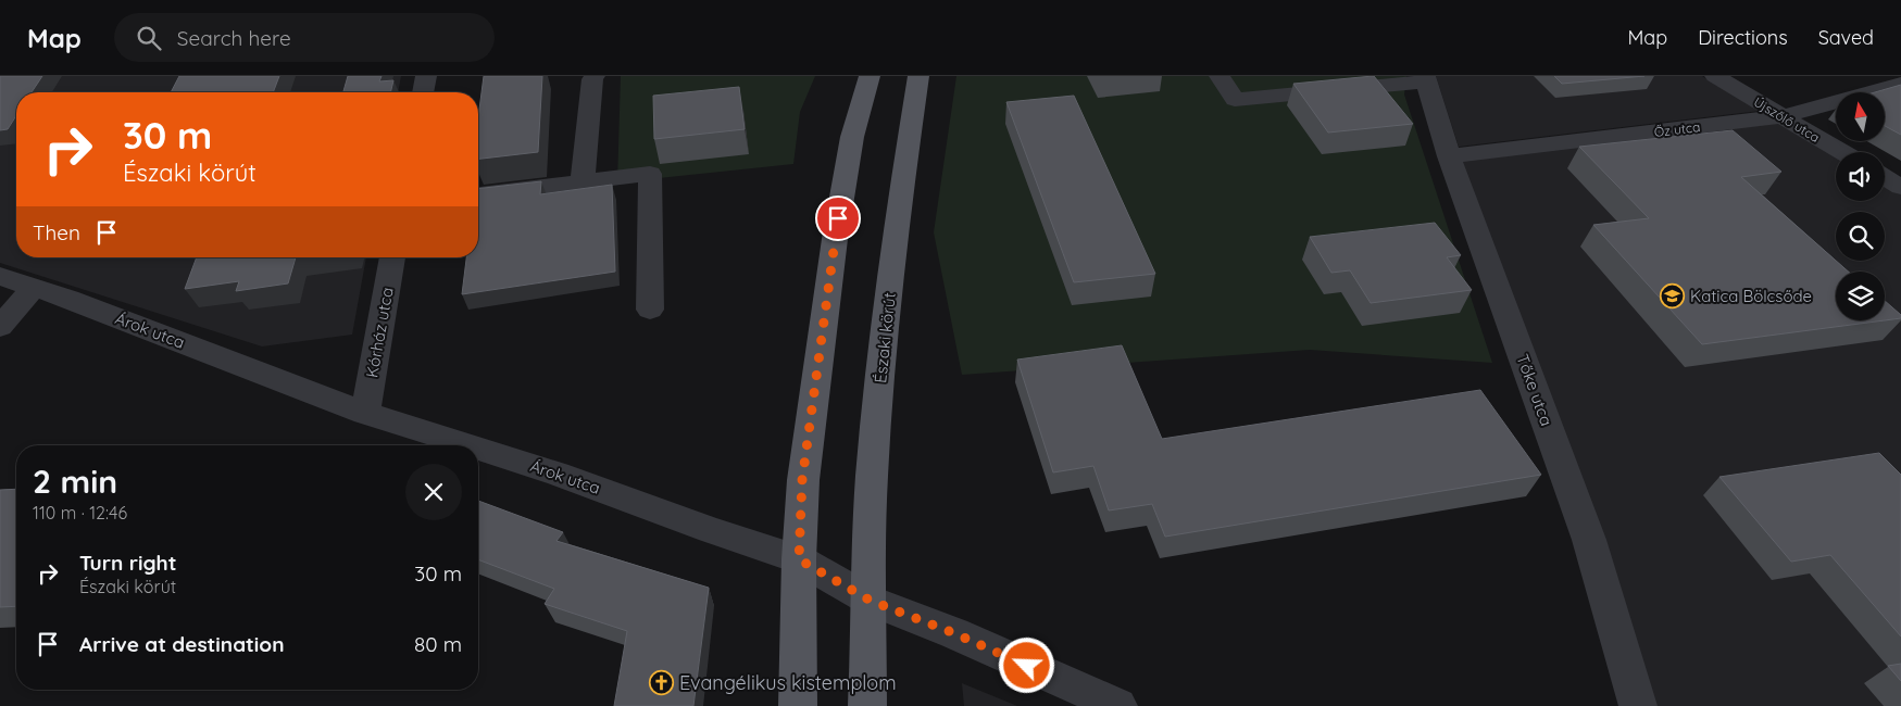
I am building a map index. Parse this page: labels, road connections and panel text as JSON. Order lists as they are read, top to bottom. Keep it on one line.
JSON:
{"streets":{"main road":["Északi körút"],"street":["Újszőlő utca","Őz utca","Árok utca","Kórház utca","Tőke utca"]},"crossings":[["Újszőlő utca","Őz utca"],["Őz utca","Tőke utca"],["Árok utca","Kórház utca"],["Árok utca","Északi körút"]],"places":{"school or university":["Katica Bölcsőde"],"church":["Evangélikus kistemplom"]},"north":"top","page":{"header":"Map","search":"Search here","nav":["Map","Directions","Saved"],"turn":["30 m","Északi körút"],"then":"Then","heading":["2 min","110 m · 12:46"],"list":[{"name":"Turn right","note":"Északi körút","value":"30 m"},{"name":"Arrive at destination","value":"80 m"}]}}
